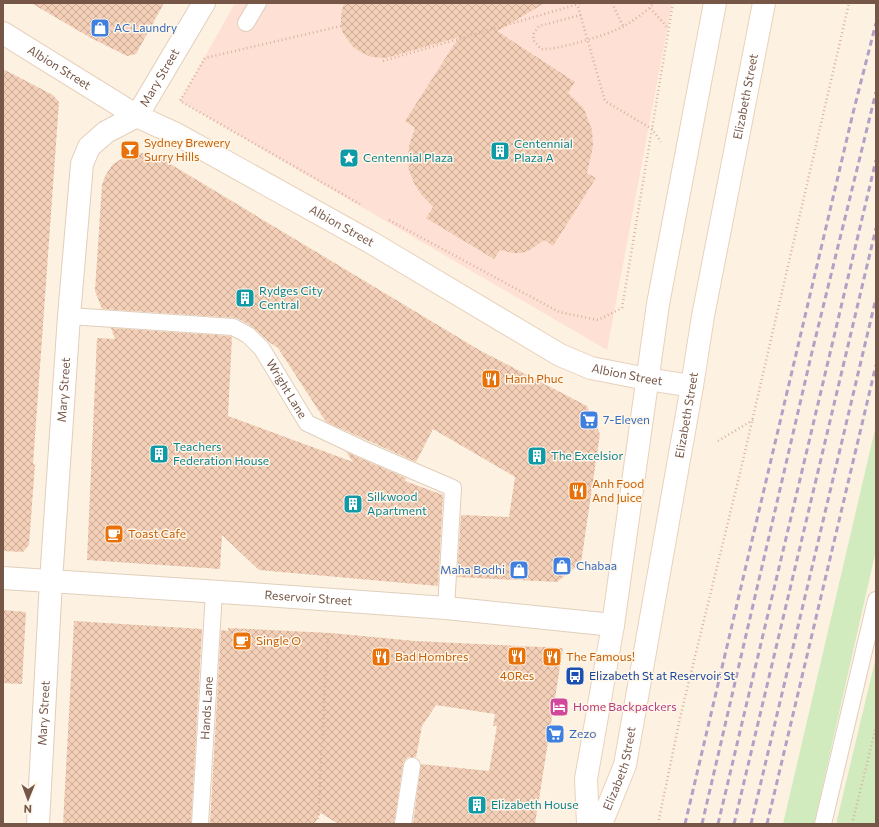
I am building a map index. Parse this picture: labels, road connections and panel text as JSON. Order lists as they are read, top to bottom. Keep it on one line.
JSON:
{"streets":{"main road":["Albion Street","Mary Street","Elizabeth Street","Reservoir Street"],"lane":["Wright Lane","Hands Lane"]},"crossings":[["Albion Street","Mary Street"],["Albion Street","Elizabeth Street"],["Mary Street","Wright Lane"],["Mary Street","Reservoir Street"],["Elizabeth Street","Reservoir Street"],["Wright Lane","Reservoir Street"],["Reservoir Street","Hands Lane"]],"places":{"shop":["AC Laundry","Chabaa","Maha Bodhi"],"bar":["Sydney Brewery Surry Hills"],"building":["Centennial Plaza A","Rydges City Central","Teachers Federation House","The Excelsior","Silkwood Apartment","Elizabeth House"],"place":["Centennial Plaza"],"restaurant":["Hanh Phuc","Anh Food And Juice","40Res","Bad Hombres","The Famous!"],"supermarket":["7-Eleven","Zezo"],"cafe":["Toast Cafe","Single O"],"bus stop":["Elizabeth St at Reservoir St"],"hotel":["Home Backpackers"]},"north":"bottom"}
